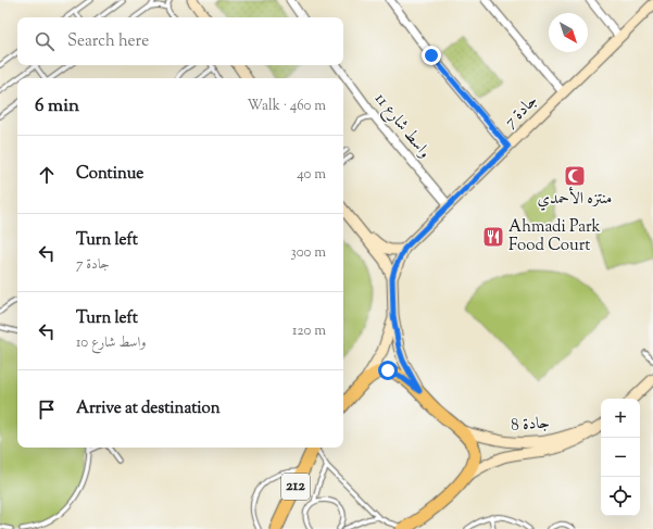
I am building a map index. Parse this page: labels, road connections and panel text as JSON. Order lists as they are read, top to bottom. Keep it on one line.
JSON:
{"streets":{"main road":["جادة 7","جادة 8","212"],"street":["واسط شارع 11"]},"crossings":[["جادة 7","واسط شارع 11"]],"places":{"mosque":["منتزه الأحمدي"],"restaurant":["Ahmadi Park Food Court"]},"north":"bottom right","page":{"search":"Search here","heading":["6 min","Walk · 460 m"],"list":[["Continue","40 m"],["Turn left","جادة 7","300 m"],["Turn left","واسط شارع 10","120 m"],"Arrive at destination"],"map_buttons":["+","−"]}}
